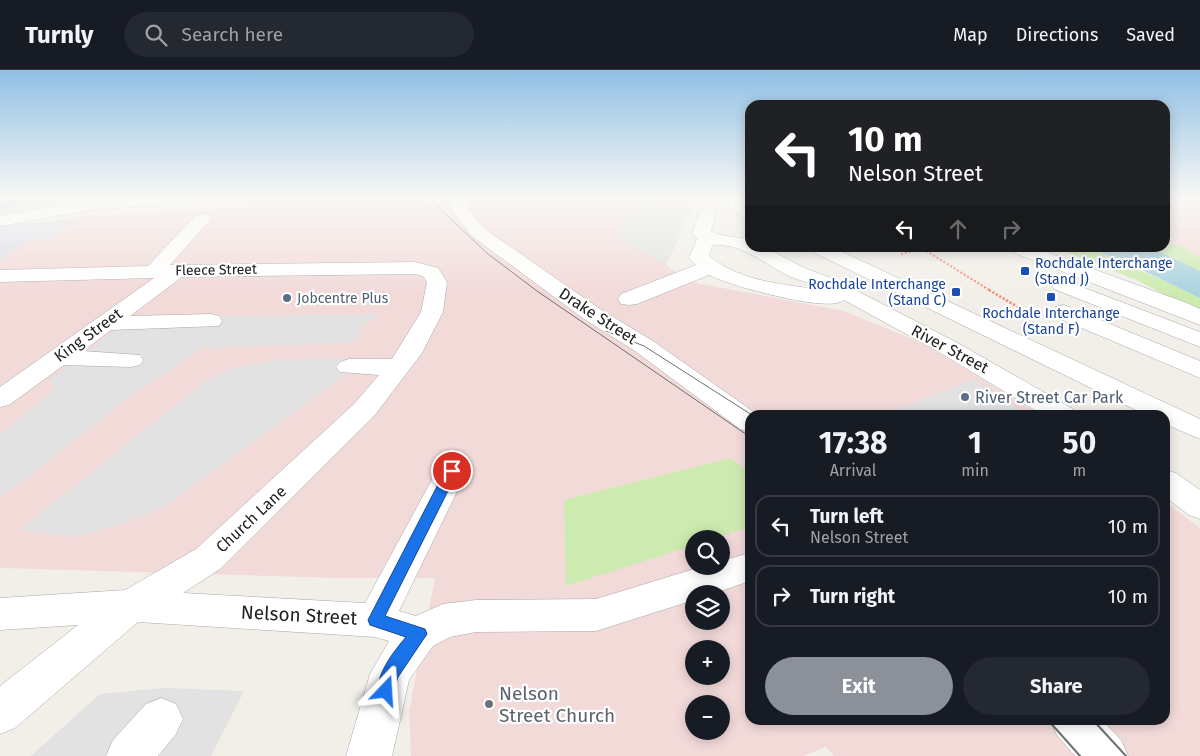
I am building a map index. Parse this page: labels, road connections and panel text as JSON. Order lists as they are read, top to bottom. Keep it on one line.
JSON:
{"streets":{"street":["Fleece Street","Drake Street","King Street","River Street","Church Lane","Nelson Street"]},"crossings":[["Fleece Street","King Street"],["Fleece Street","Church Lane"],["Church Lane","Nelson Street"]],"places":{"transit":["Rochdale Interchange (Stand J)","Rochdale Interchange (Stand C)","Rochdale Interchange (Stand F)"],"other":["Jobcentre Plus","River Street Car Park","Nelson Street Church"]},"page":{"header":"Turnly","search":"Search here","nav":["Map","Directions","Saved"],"turn":["10 m","Nelson Street"],"eta":["17:38","Arrival","1","min","50","m"],"list":[{"name":"Turn left","note":"Nelson Street","value":"10 m"},{"name":"Turn right","value":"10 m"}],"map_buttons":["+","−"],"buttons":["Exit","Share"]}}
